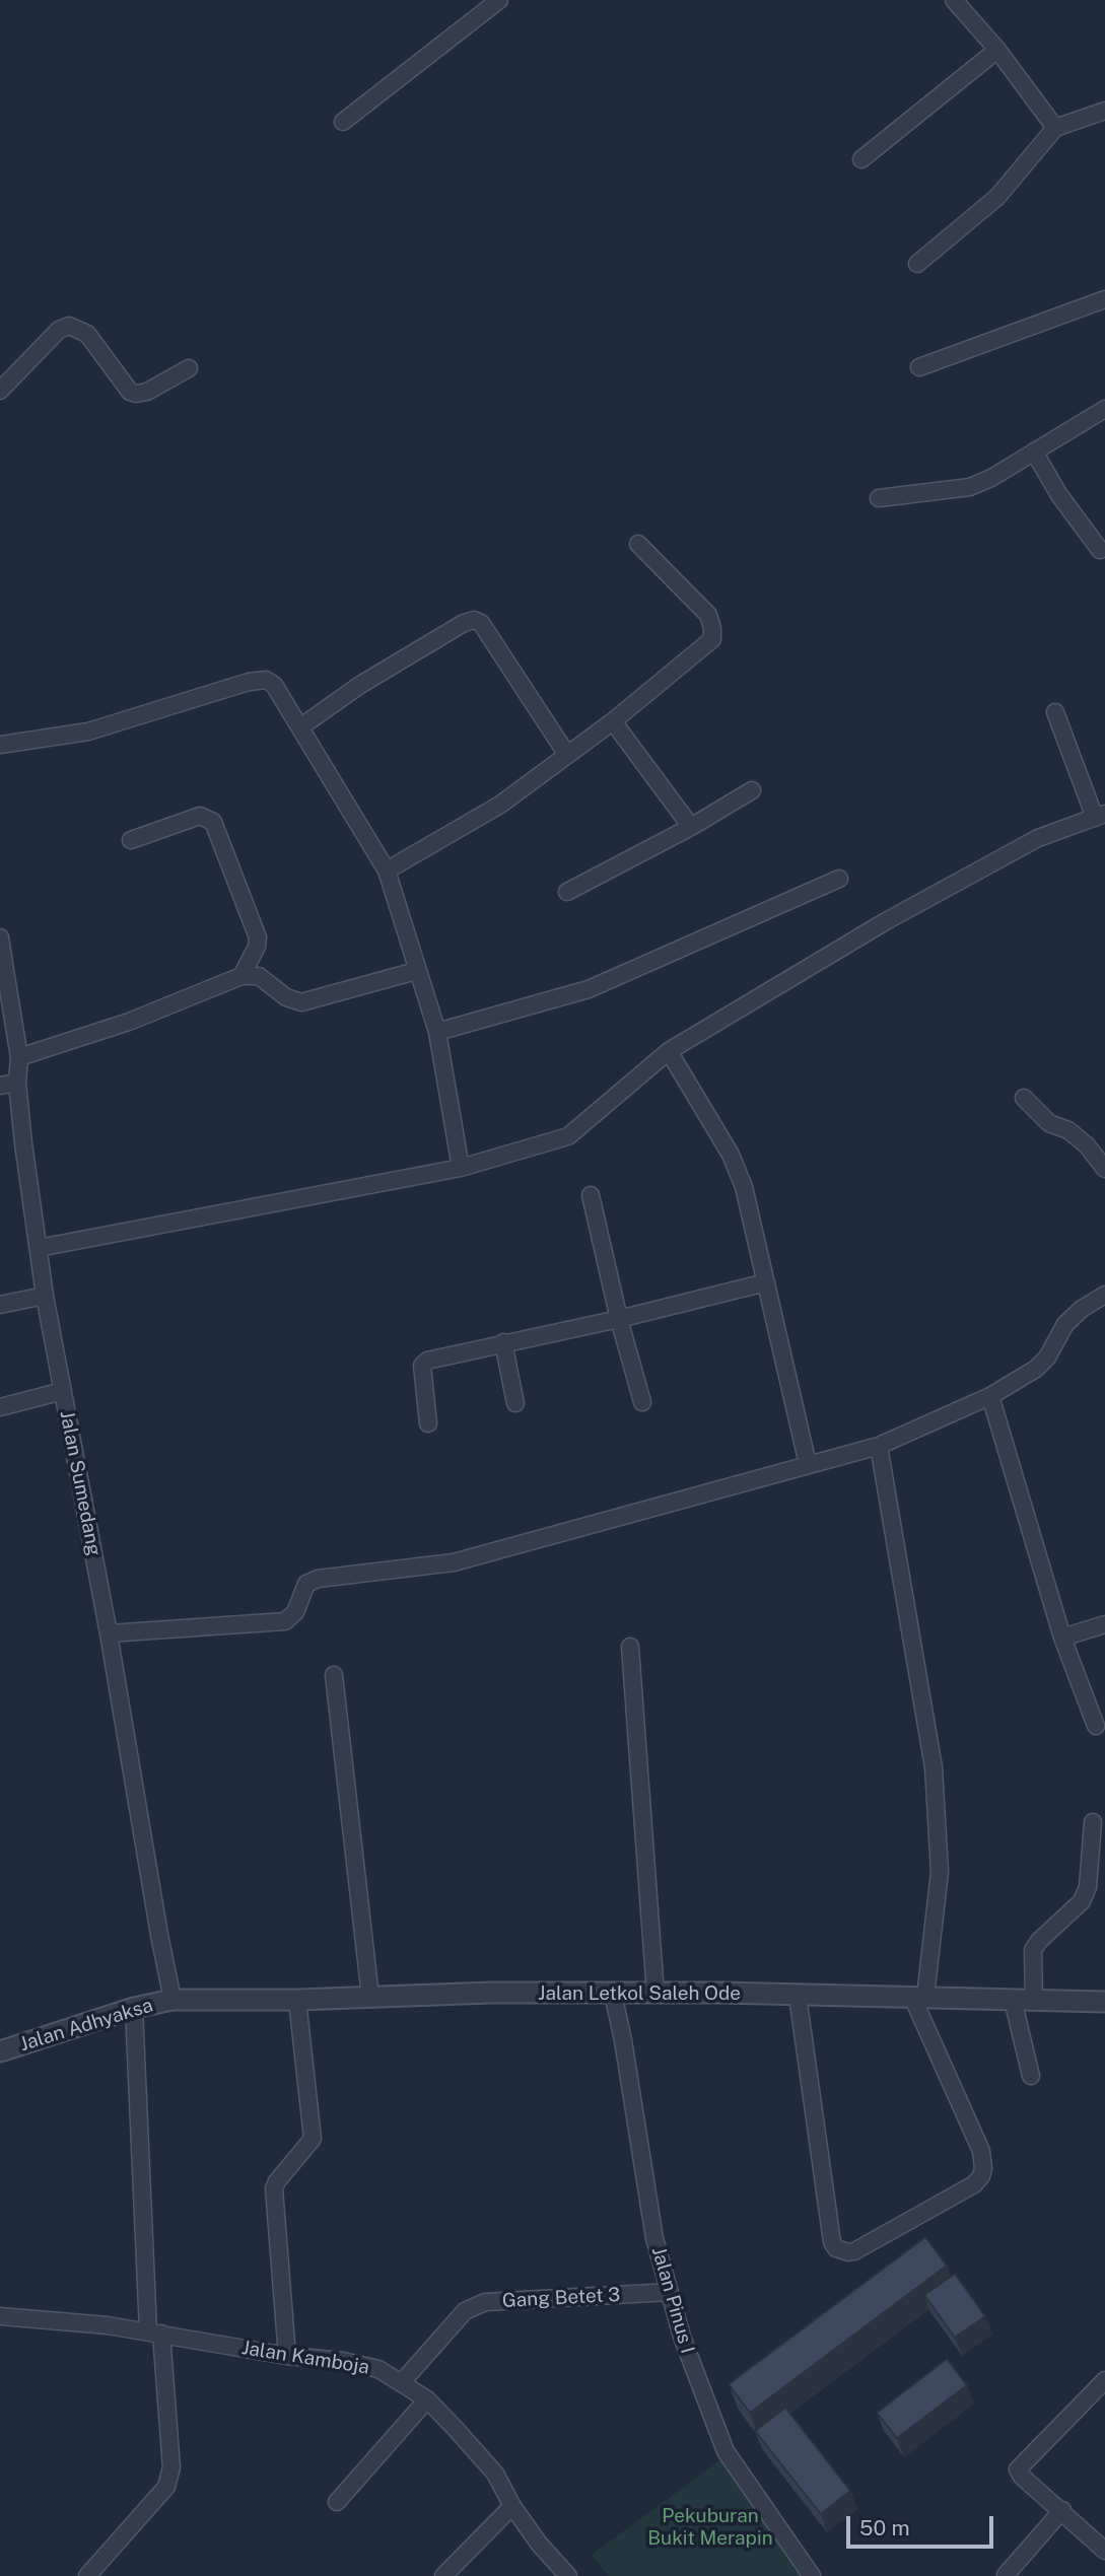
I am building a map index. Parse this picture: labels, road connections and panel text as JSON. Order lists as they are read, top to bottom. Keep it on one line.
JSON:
{"streets":{"street":["Jalan Sumedang","Jalan Letkol Saleh Ode","Jalan Adhyaksa","Gang Betet 3","Jalan Pinus I","Jalan Kamboja"]},"crossings":[["Jalan Sumedang","Jalan Letkol Saleh Ode"],["Jalan Sumedang","Jalan Adhyaksa"],["Jalan Letkol Saleh Ode","Jalan Adhyaksa"],["Jalan Letkol Saleh Ode","Jalan Pinus I"],["Gang Betet 3","Jalan Pinus I"],["Gang Betet 3","Jalan Kamboja"]],"parks":["Pekuburan Bukit Merapin"],"scale_bar":"50 m"}
